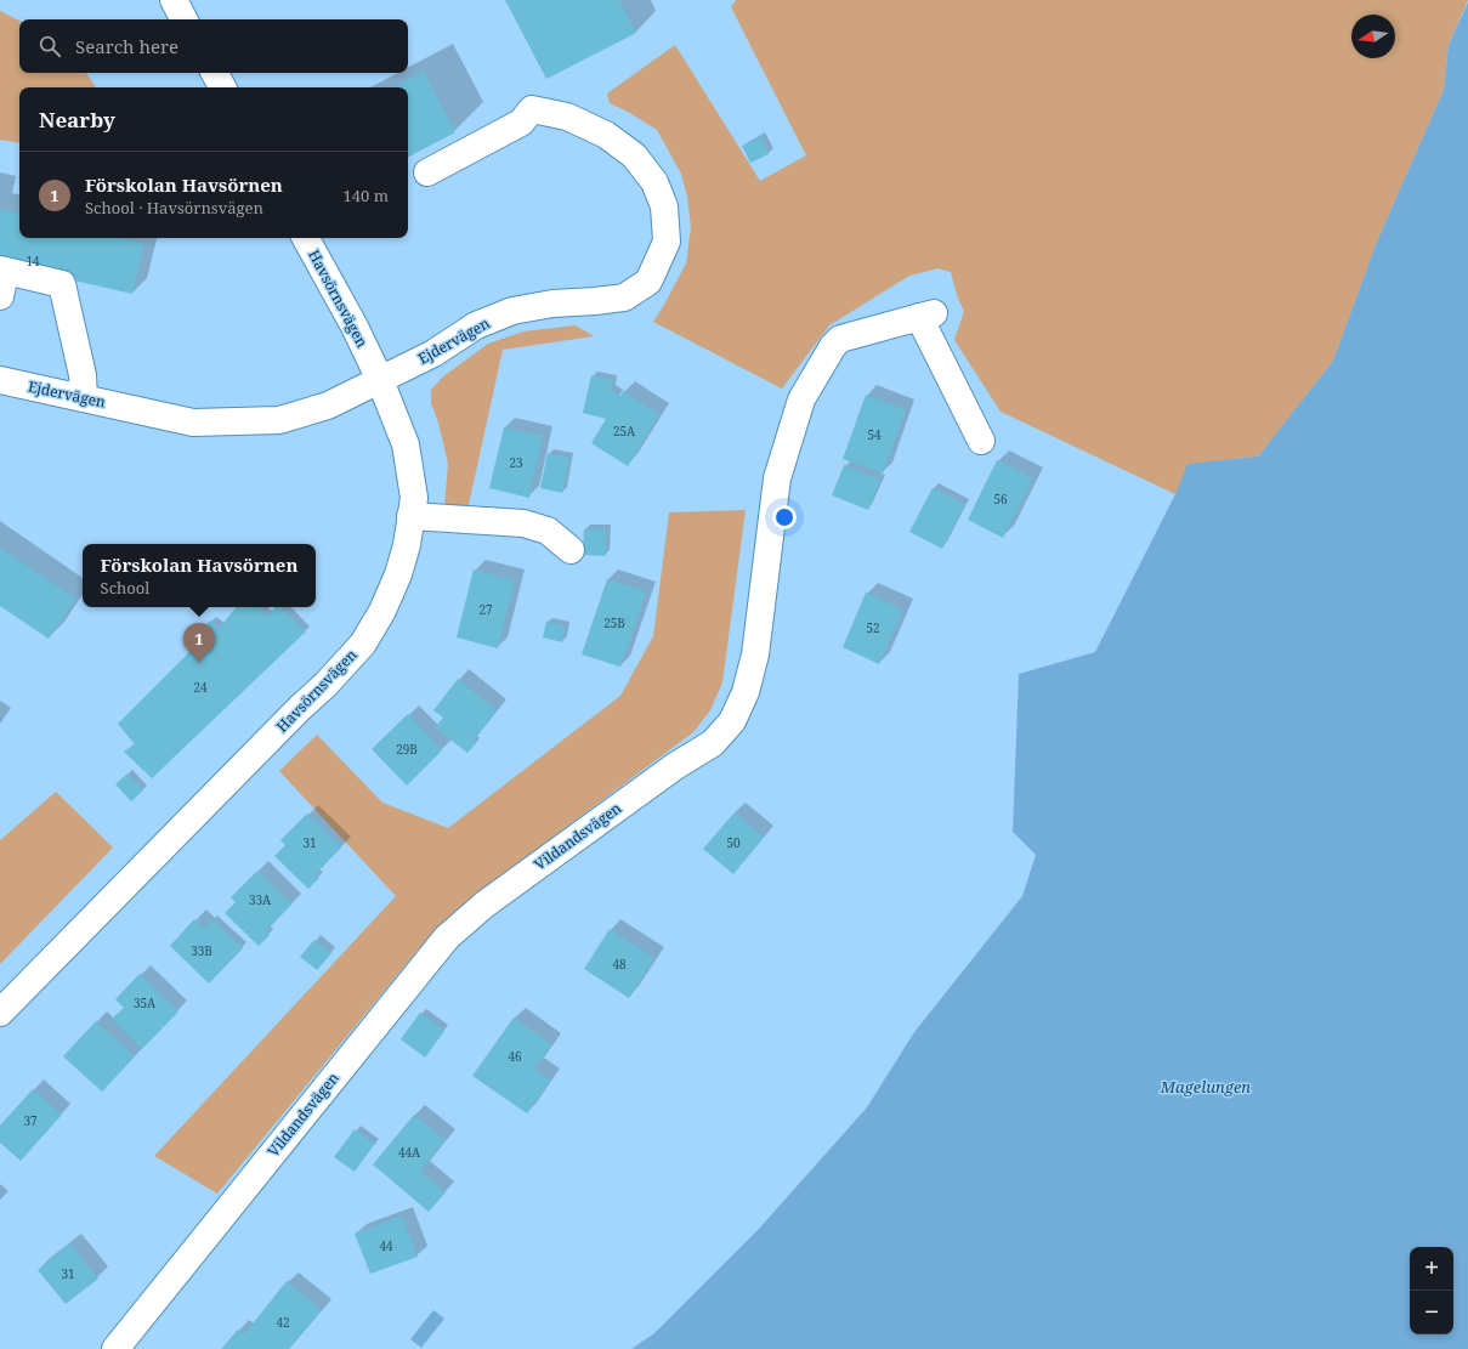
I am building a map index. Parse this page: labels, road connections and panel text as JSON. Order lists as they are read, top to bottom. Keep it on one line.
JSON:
{"streets":{"street":["Havsörnsvägen","Ejdervägen","Vildandsvägen"]},"crossings":[["Havsörnsvägen","Ejdervägen"]],"water":["Magelungen"],"house_numbers":["14","25A","54","23","56","27","25B","52","24","29B","31","50","33A","33B","48","35A","46","37","44A","44","31","42"],"north":"left","page":{"search":"Search here","heading":"Nearby","list":[{"mark":"1","name":"Förskolan Havsörnen","note":"School · Havsörnsvägen","value":"140 m"}],"popup":["Förskolan Havsörnen","School"],"pins":"1","map_buttons":["+","−"]}}
